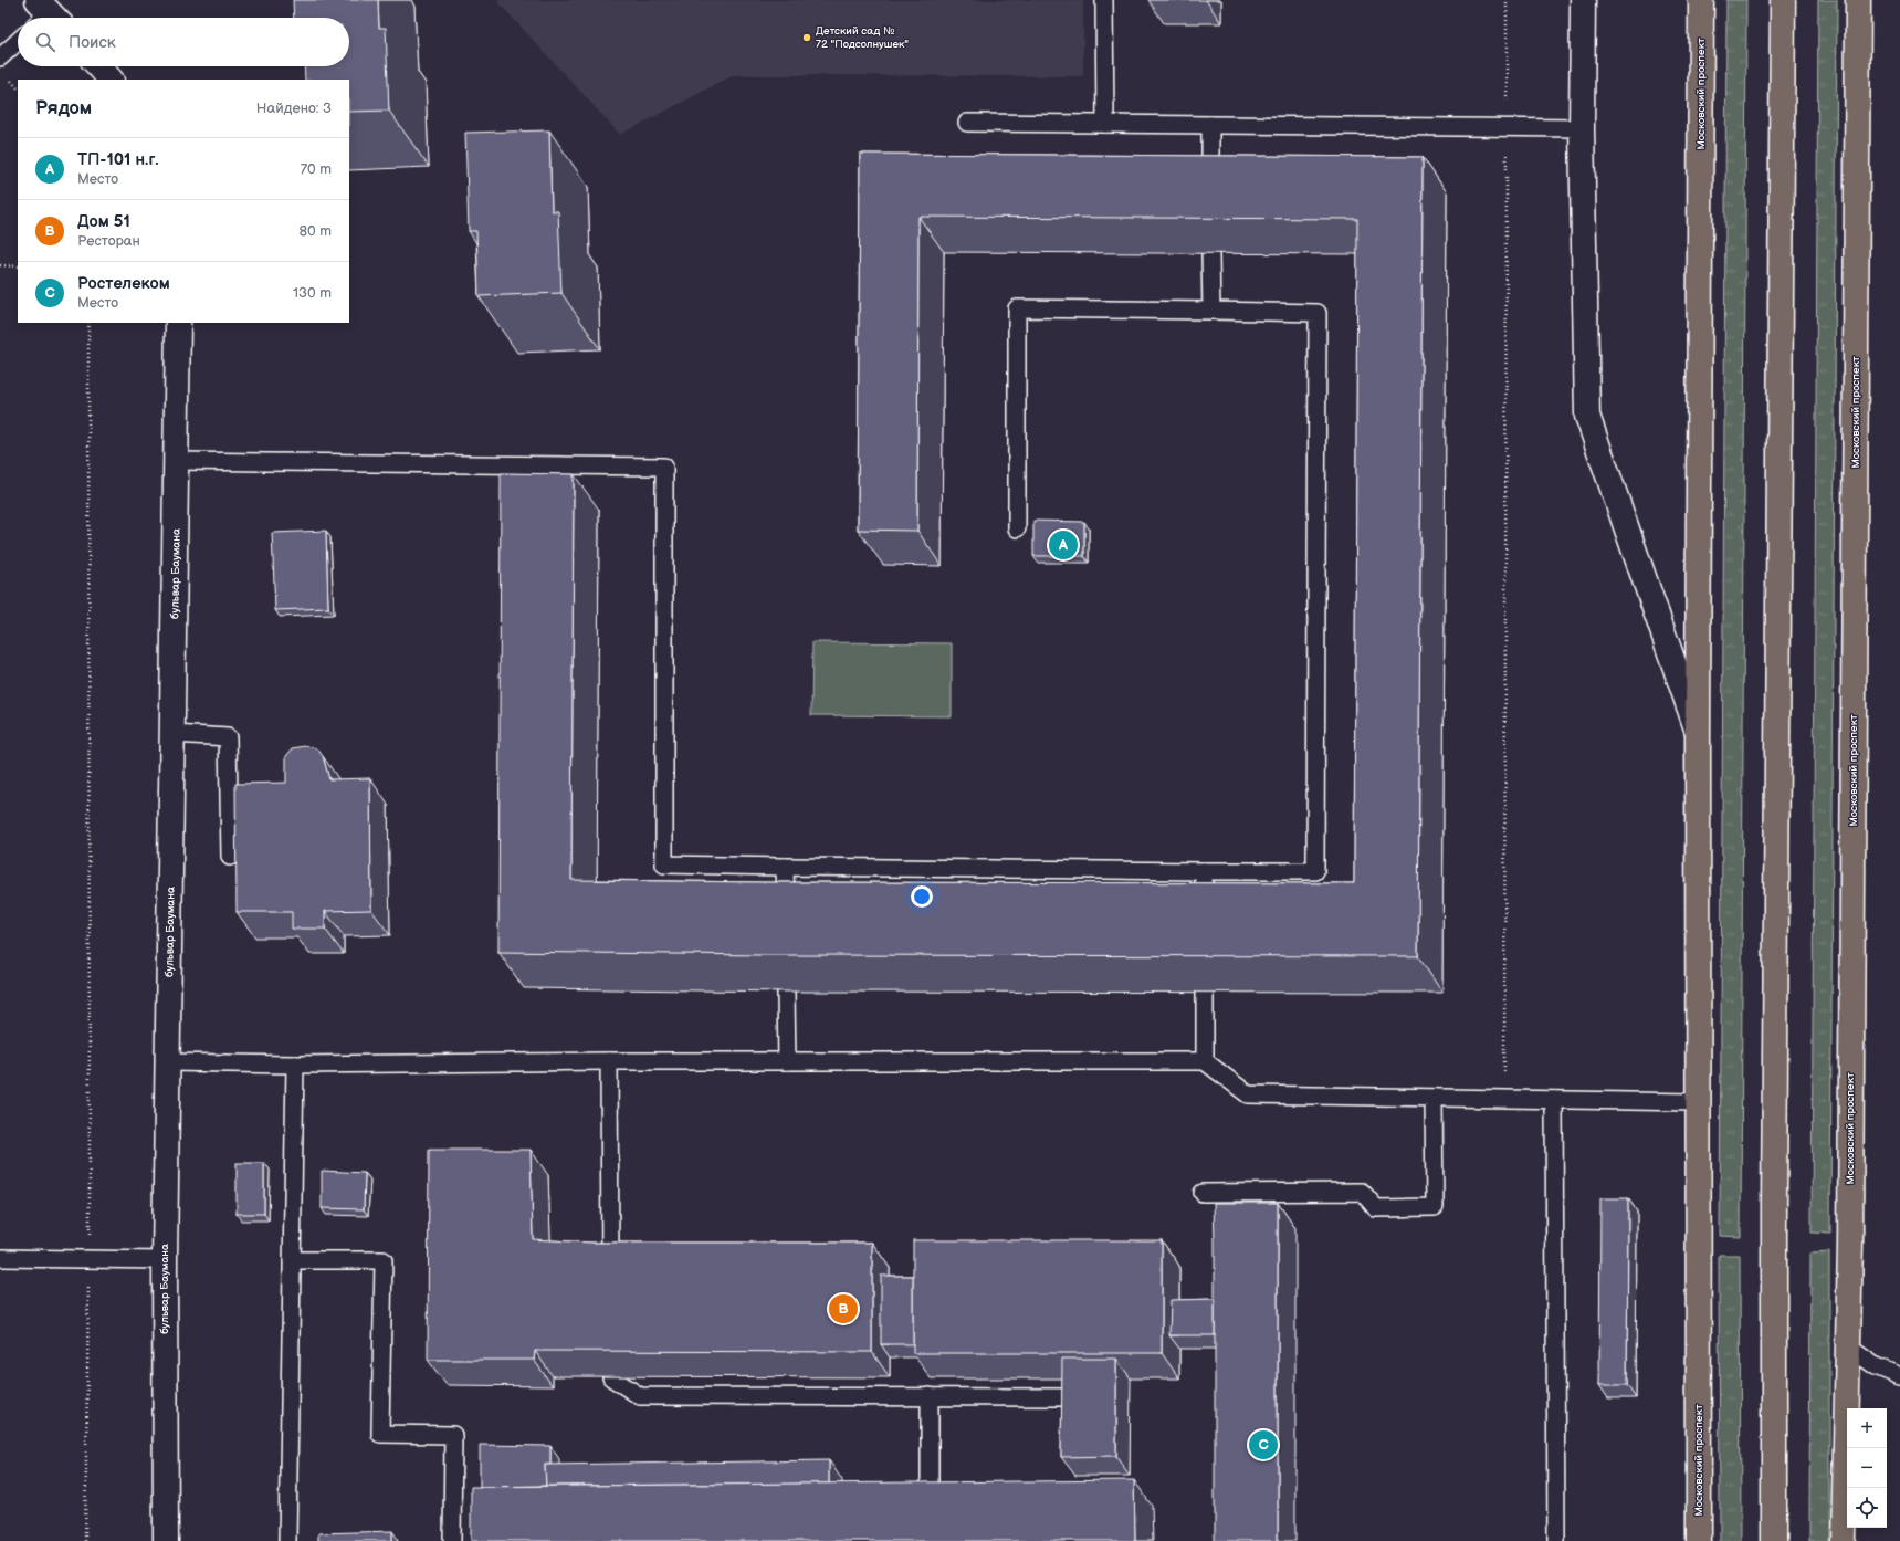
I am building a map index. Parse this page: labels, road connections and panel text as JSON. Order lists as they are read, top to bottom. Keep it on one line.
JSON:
{"streets":{"main road":["Московский проспект"],"street":["бульвар Баумана"]},"places":["Детский сад № 72 \"Подсолнушек\""],"page":{"search":"Поиск","heading":["Рядом","Найдено: 3"],"list":[{"mark":"A","name":"ТП-101 н.г.","note":"Место","value":"70 m"},{"mark":"B","name":"Дом 51","note":"Ресторан","value":"80 m"},{"mark":"C","name":"Ростелеком","note":"Место","value":"130 m"}],"pins":["A","B","C"],"map_buttons":["+","−"]}}
